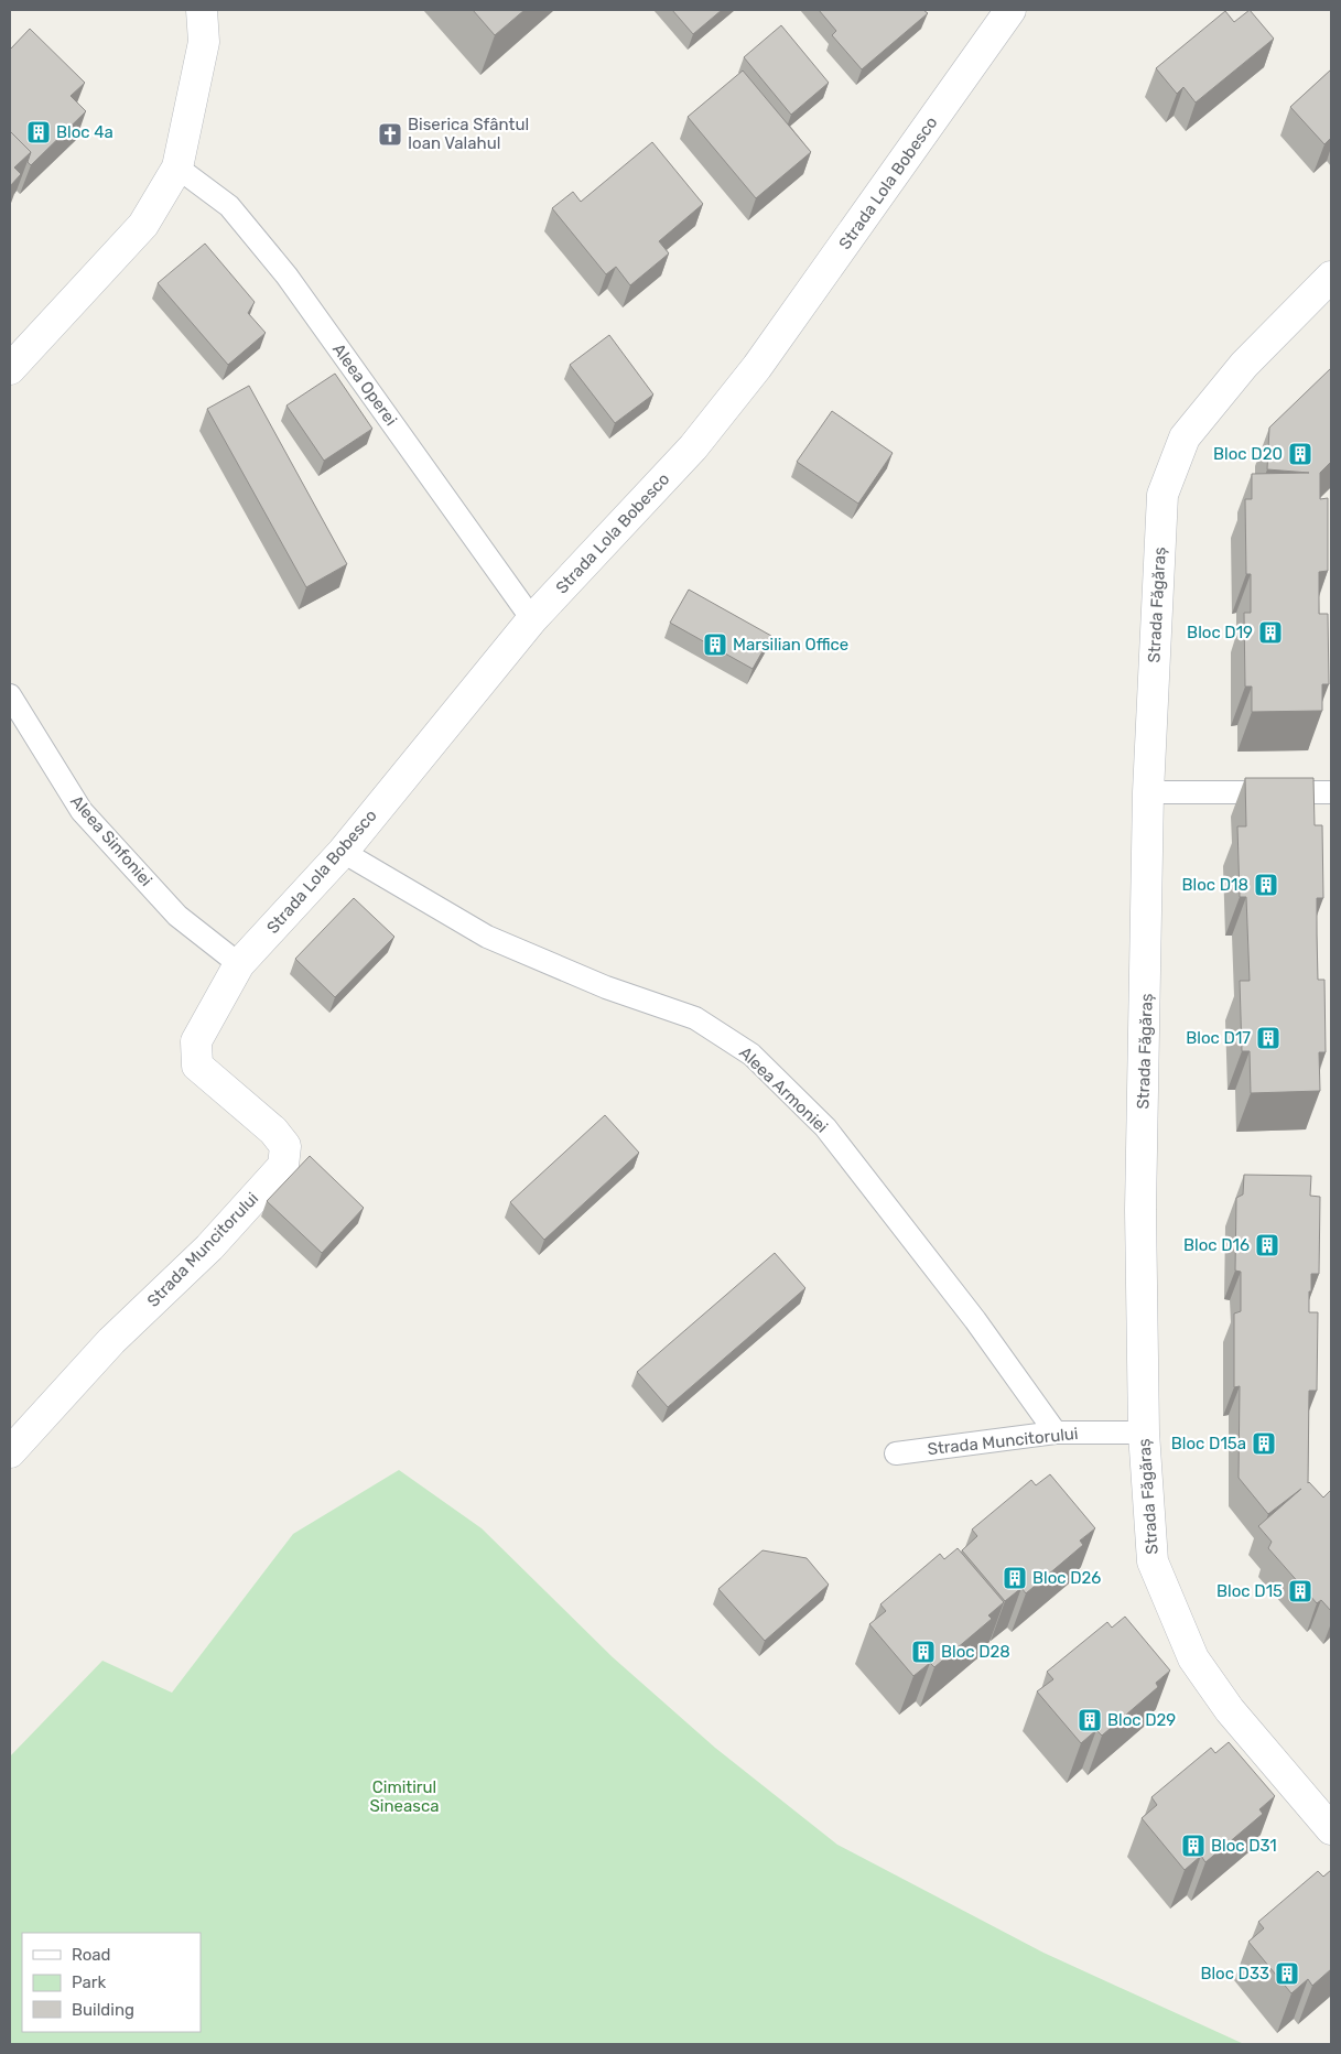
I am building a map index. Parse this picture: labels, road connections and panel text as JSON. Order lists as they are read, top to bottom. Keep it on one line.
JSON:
{"streets":{"street":["Strada Lola Bobesco","Strada Făgăraș","Strada Muncitorului"],"lane":["Aleea Operei","Aleea Sinfoniei","Aleea Armoniei"]},"crossings":[["Strada Lola Bobesco","Aleea Operei"],["Strada Lola Bobesco","Aleea Sinfoniei"],["Strada Lola Bobesco","Aleea Armoniei"],["Strada Lola Bobesco","Strada Muncitorului"],["Strada Făgăraș","Strada Muncitorului"],["Aleea Armoniei","Strada Muncitorului"]],"parks":["Cimitirul Sineasca"],"places":{"building":["Bloc 4a","Bloc D20","Bloc D19","Marsilian Office","Bloc D18","Bloc D17","Bloc D16","Bloc D15a","Bloc D26","Bloc D15","Bloc D28","Bloc D29","Bloc D31","Bloc D33"],"church":["Biserica Sfântul Ioan Valahul"]},"legend":["Road","Park","Building"]}
